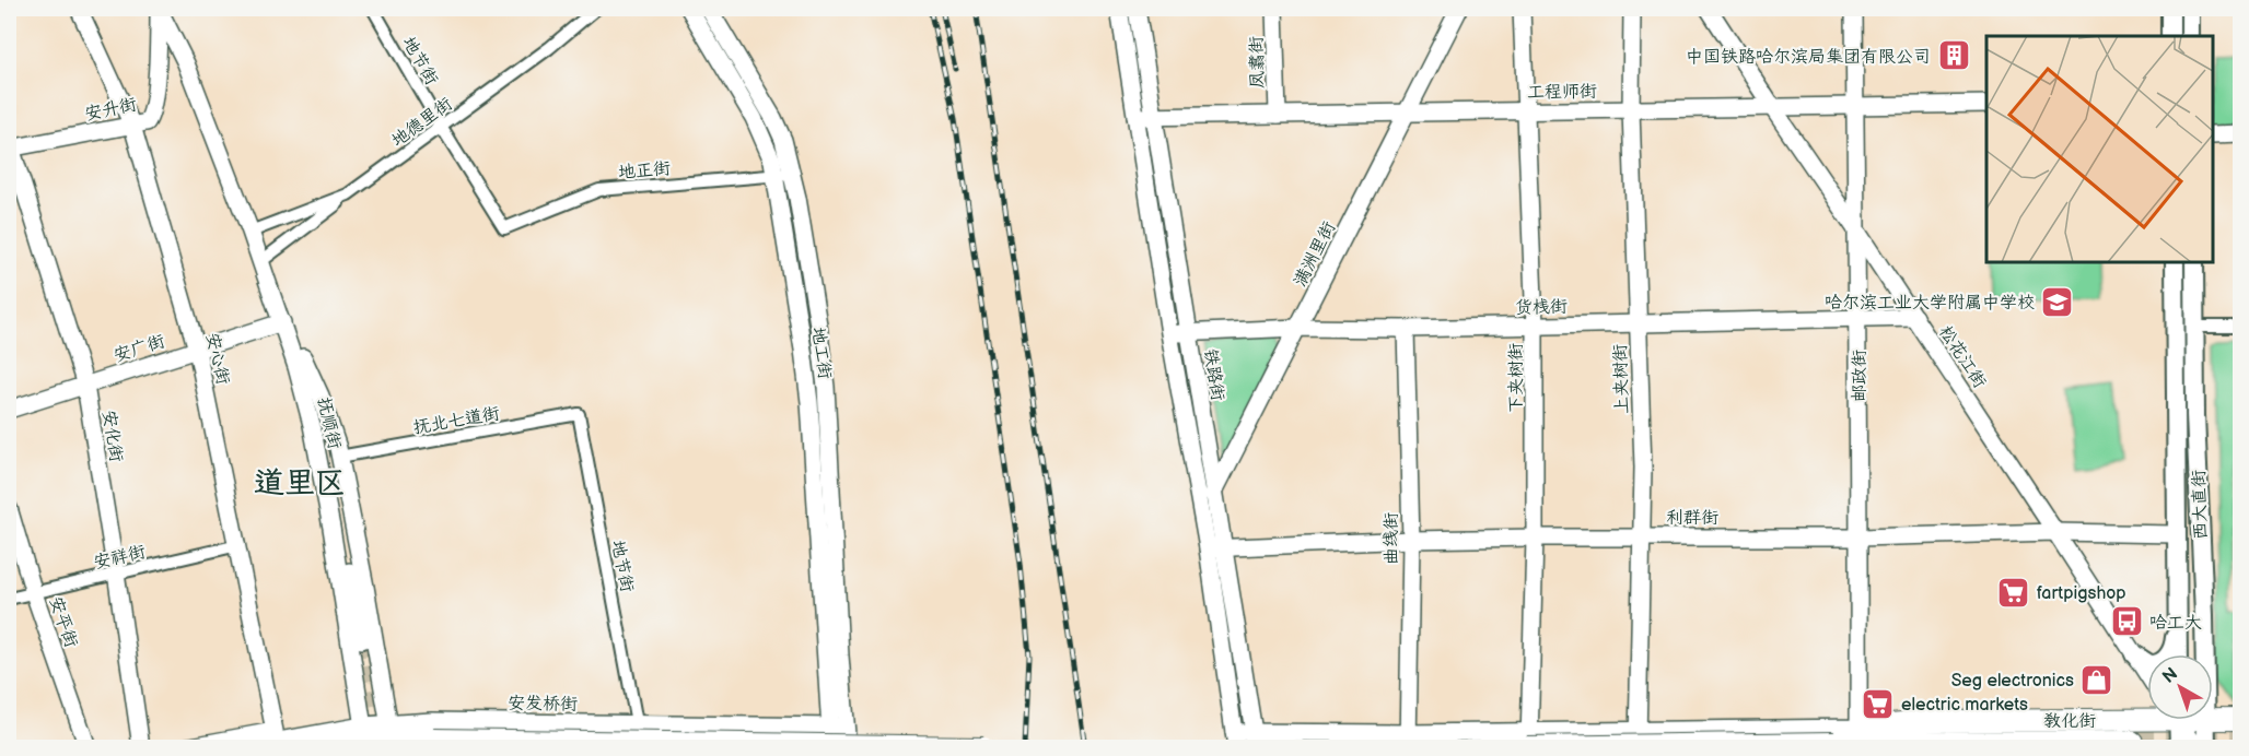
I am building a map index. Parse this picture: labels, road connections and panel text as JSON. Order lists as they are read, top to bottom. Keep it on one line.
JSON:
{"streets":{"highway":["教化街"],"main road":["西大直街"],"street":["地节街","凤翥街","工程师街","安升街","地德里街","地正街","满洲里街","货栈街","安广街","地工街","松花江街","安心街","铁路街","邮政街","下夹树街","上夹树街","抚北七道街","抚顺街","安化街","利群街","曲线街","安祥街","安平街","安发桥街"]},"crossings":[["地节街","地德里街"],["地节街","地正街"],["地节街","抚北七道街"],["地节街","安发桥街"],["凤翥街","工程师街"],["工程师街","满洲里街"],["工程师街","松花江街"],["工程师街","铁路街"],["工程师街","邮政街"],["工程师街","下夹树街"],["工程师街","上夹树街"],["安升街","安心街"],["安升街","安化街"],["地正街","地工街"],["满洲里街","货栈街"],["满洲里街","铁路街"],["货栈街","松花江街"],["货栈街","铁路街"],["货栈街","邮政街"],["货栈街","下夹树街"],["货栈街","上夹树街"],["货栈街","曲线街"],["安广街","安心街"],["安广街","抚顺街"],["安广街","安化街"],["地工街","安发桥街"],["松花江街","邮政街"],["松花江街","利群街"],["安心街","安祥街"],["铁路街","利群街"],["铁路街","教化街"],["邮政街","利群街"],["邮政街","教化街"],["下夹树街","利群街"],["下夹树街","教化街"],["上夹树街","利群街"],["上夹树街","教化街"],["抚北七道街","抚顺街"],["抚顺街","安发桥街"],["安化街","安祥街"],["西大直街","利群街"],["利群街","曲线街"],["曲线街","教化街"],["安祥街","安平街"]],"districts":["道里区"],"places":{"building":["中国铁路哈尔滨局集团有限公司"],"school or university":["哈尔滨工业大学附属中学校"],"supermarket":["fartpigshop","electric markets"],"bus stop":["哈工大"],"shop":["Seg electronics"]},"north":"top left"}
